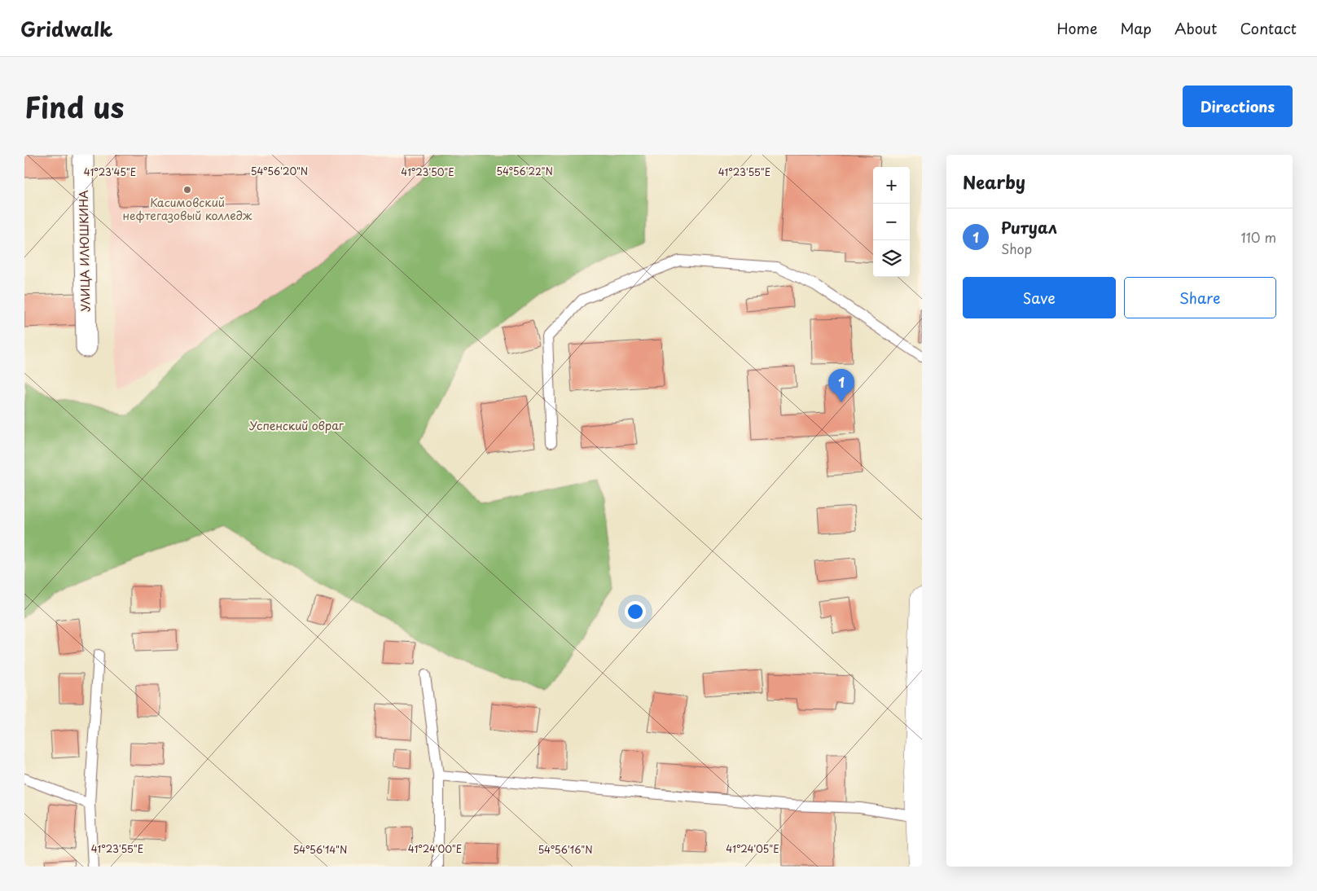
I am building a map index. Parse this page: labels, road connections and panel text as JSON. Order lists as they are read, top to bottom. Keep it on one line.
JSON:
{"streets":{"street":["УЛИЦА ИЛЮШКИНА"]},"parks":["Успенский овраг"],"places":["Касимовский нефтегазовый колледж"],"page":{"header":"Gridwalk","nav":["Home","Map","About","Contact"],"title":"Find us","buttons":["Directions",["Save","Share"]],"heading":"Nearby","map_buttons":["+","−"],"list":[{"mark":"1","name":"Ритуал","note":"Shop","value":"110 m"}],"pins":"1"},"coordinates":["54°56'20\"N","54°56'22\"N","41°23'50\"E","41°23'55\"E","41°23'45\"E","41°24'00\"E","41°24'05\"E","54°56'14\"N","54°56'16\"N"]}
